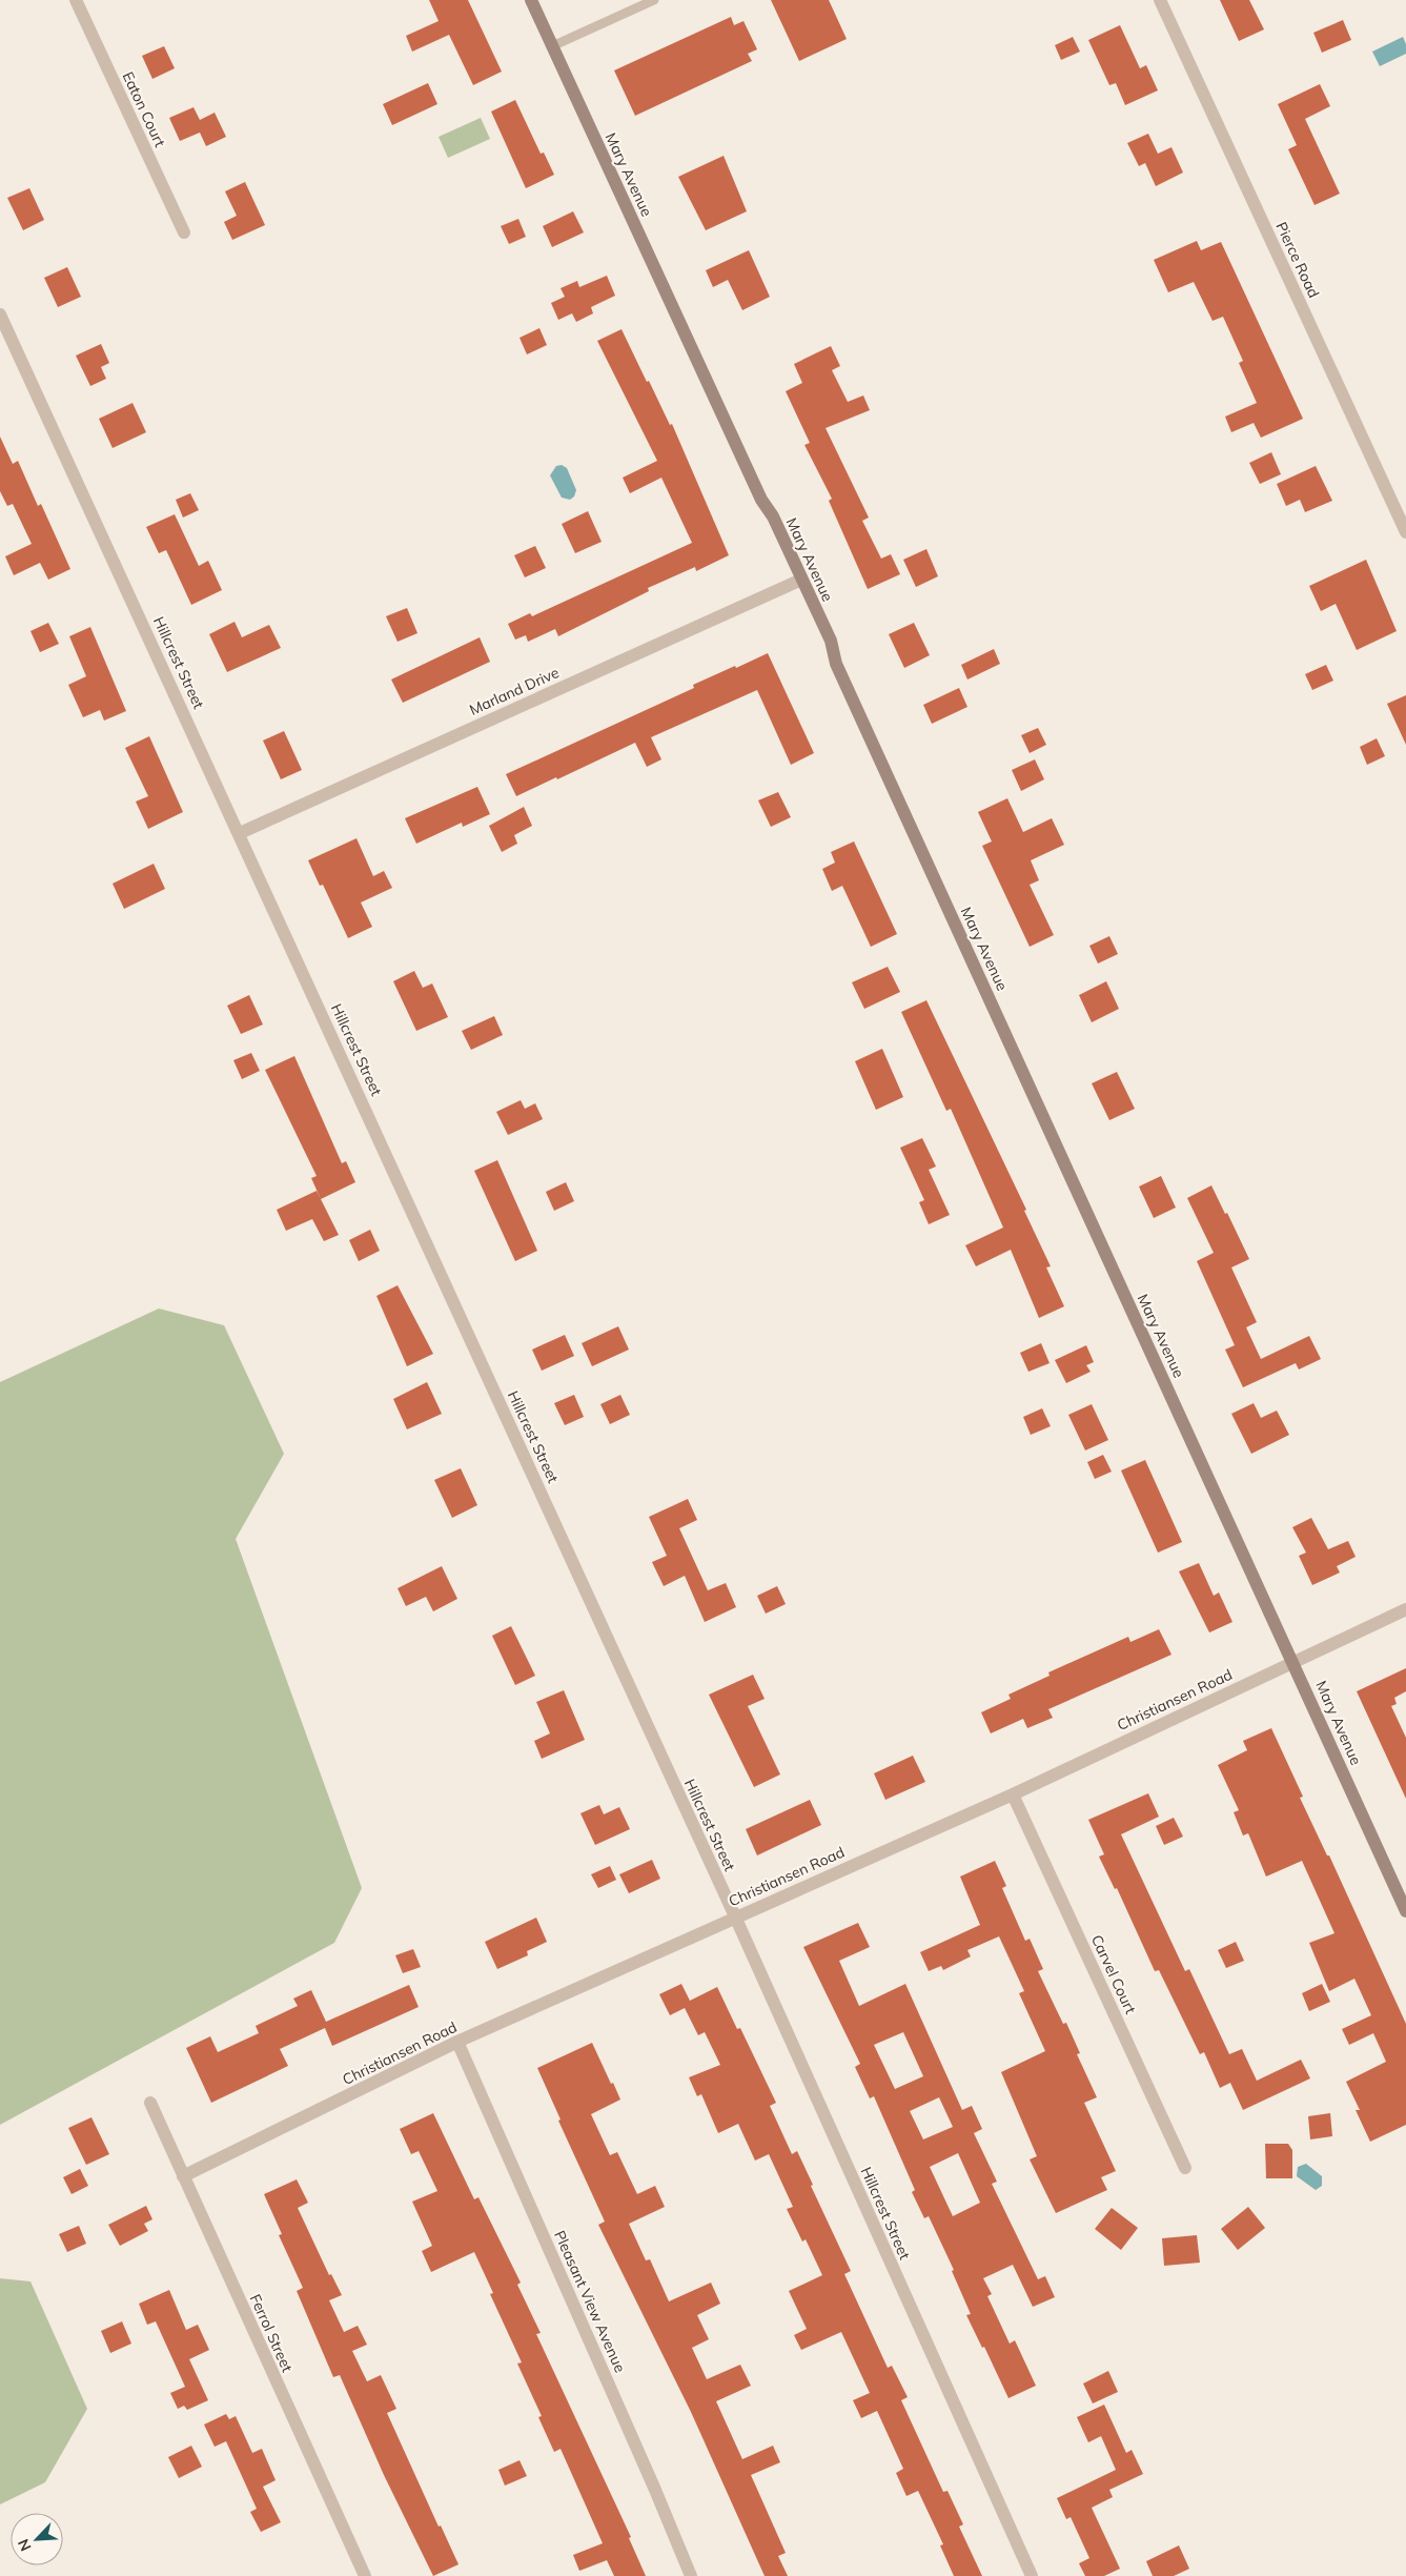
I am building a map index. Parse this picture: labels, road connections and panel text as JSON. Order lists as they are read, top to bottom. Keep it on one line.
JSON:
{"streets":{"street":["Eaton Court","Mary Avenue","Pierce Road","Hillcrest Street","Marland Drive","Christiansen Road","Carvel Court","Pleasant View Avenue","Ferrol Street"]},"crossings":[["Mary Avenue","Marland Drive"],["Mary Avenue","Christiansen Road"],["Hillcrest Street","Marland Drive"],["Hillcrest Street","Christiansen Road"],["Christiansen Road","Carvel Court"],["Christiansen Road","Pleasant View Avenue"],["Christiansen Road","Ferrol Street"]],"north":"bottom left"}
